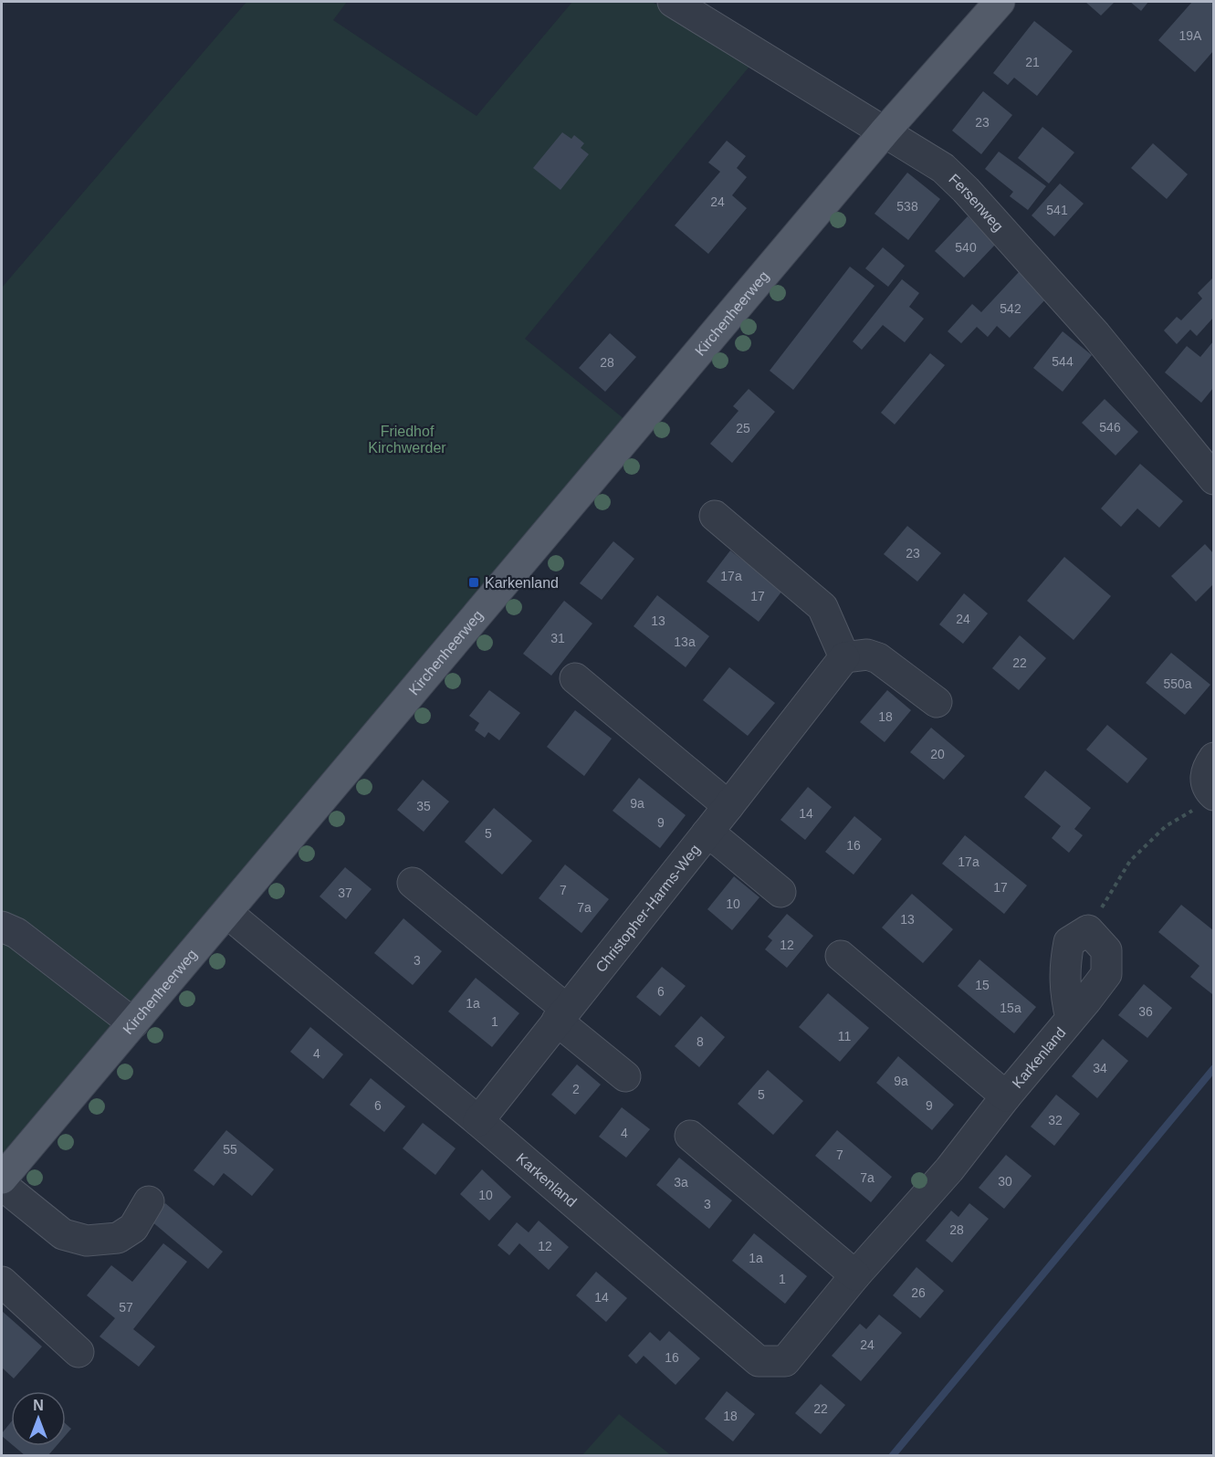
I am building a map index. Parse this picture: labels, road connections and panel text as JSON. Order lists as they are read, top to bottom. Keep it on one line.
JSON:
{"streets":{"main road":["Kirchenheerweg"],"street":["Fersenweg","Christopher-Harms-Weg","Karkenland"]},"crossings":[["Fersenweg","Kirchenheerweg"],["Kirchenheerweg","Karkenland"],["Christopher-Harms-Weg","Karkenland"]],"parks":["Friedhof Kirchwerder"],"places":{"transit":["Karkenland"]},"house_numbers":["19A","21","23","24","538","541","540","542","544","28","546","25","23","17a","17","24","13","31","13a","22","550a","18","20","9a","35","14","9","5","16","17a","17","7","37","10","7a","13","12","3","15","6","1a","15a","36","1","11","8","4","34","9a","2","5","6","9","32","4","55","7","7a","30","3a","10","3","28","12","1a","1","26","14","57","24","16","22","18"],"north":"top"}
